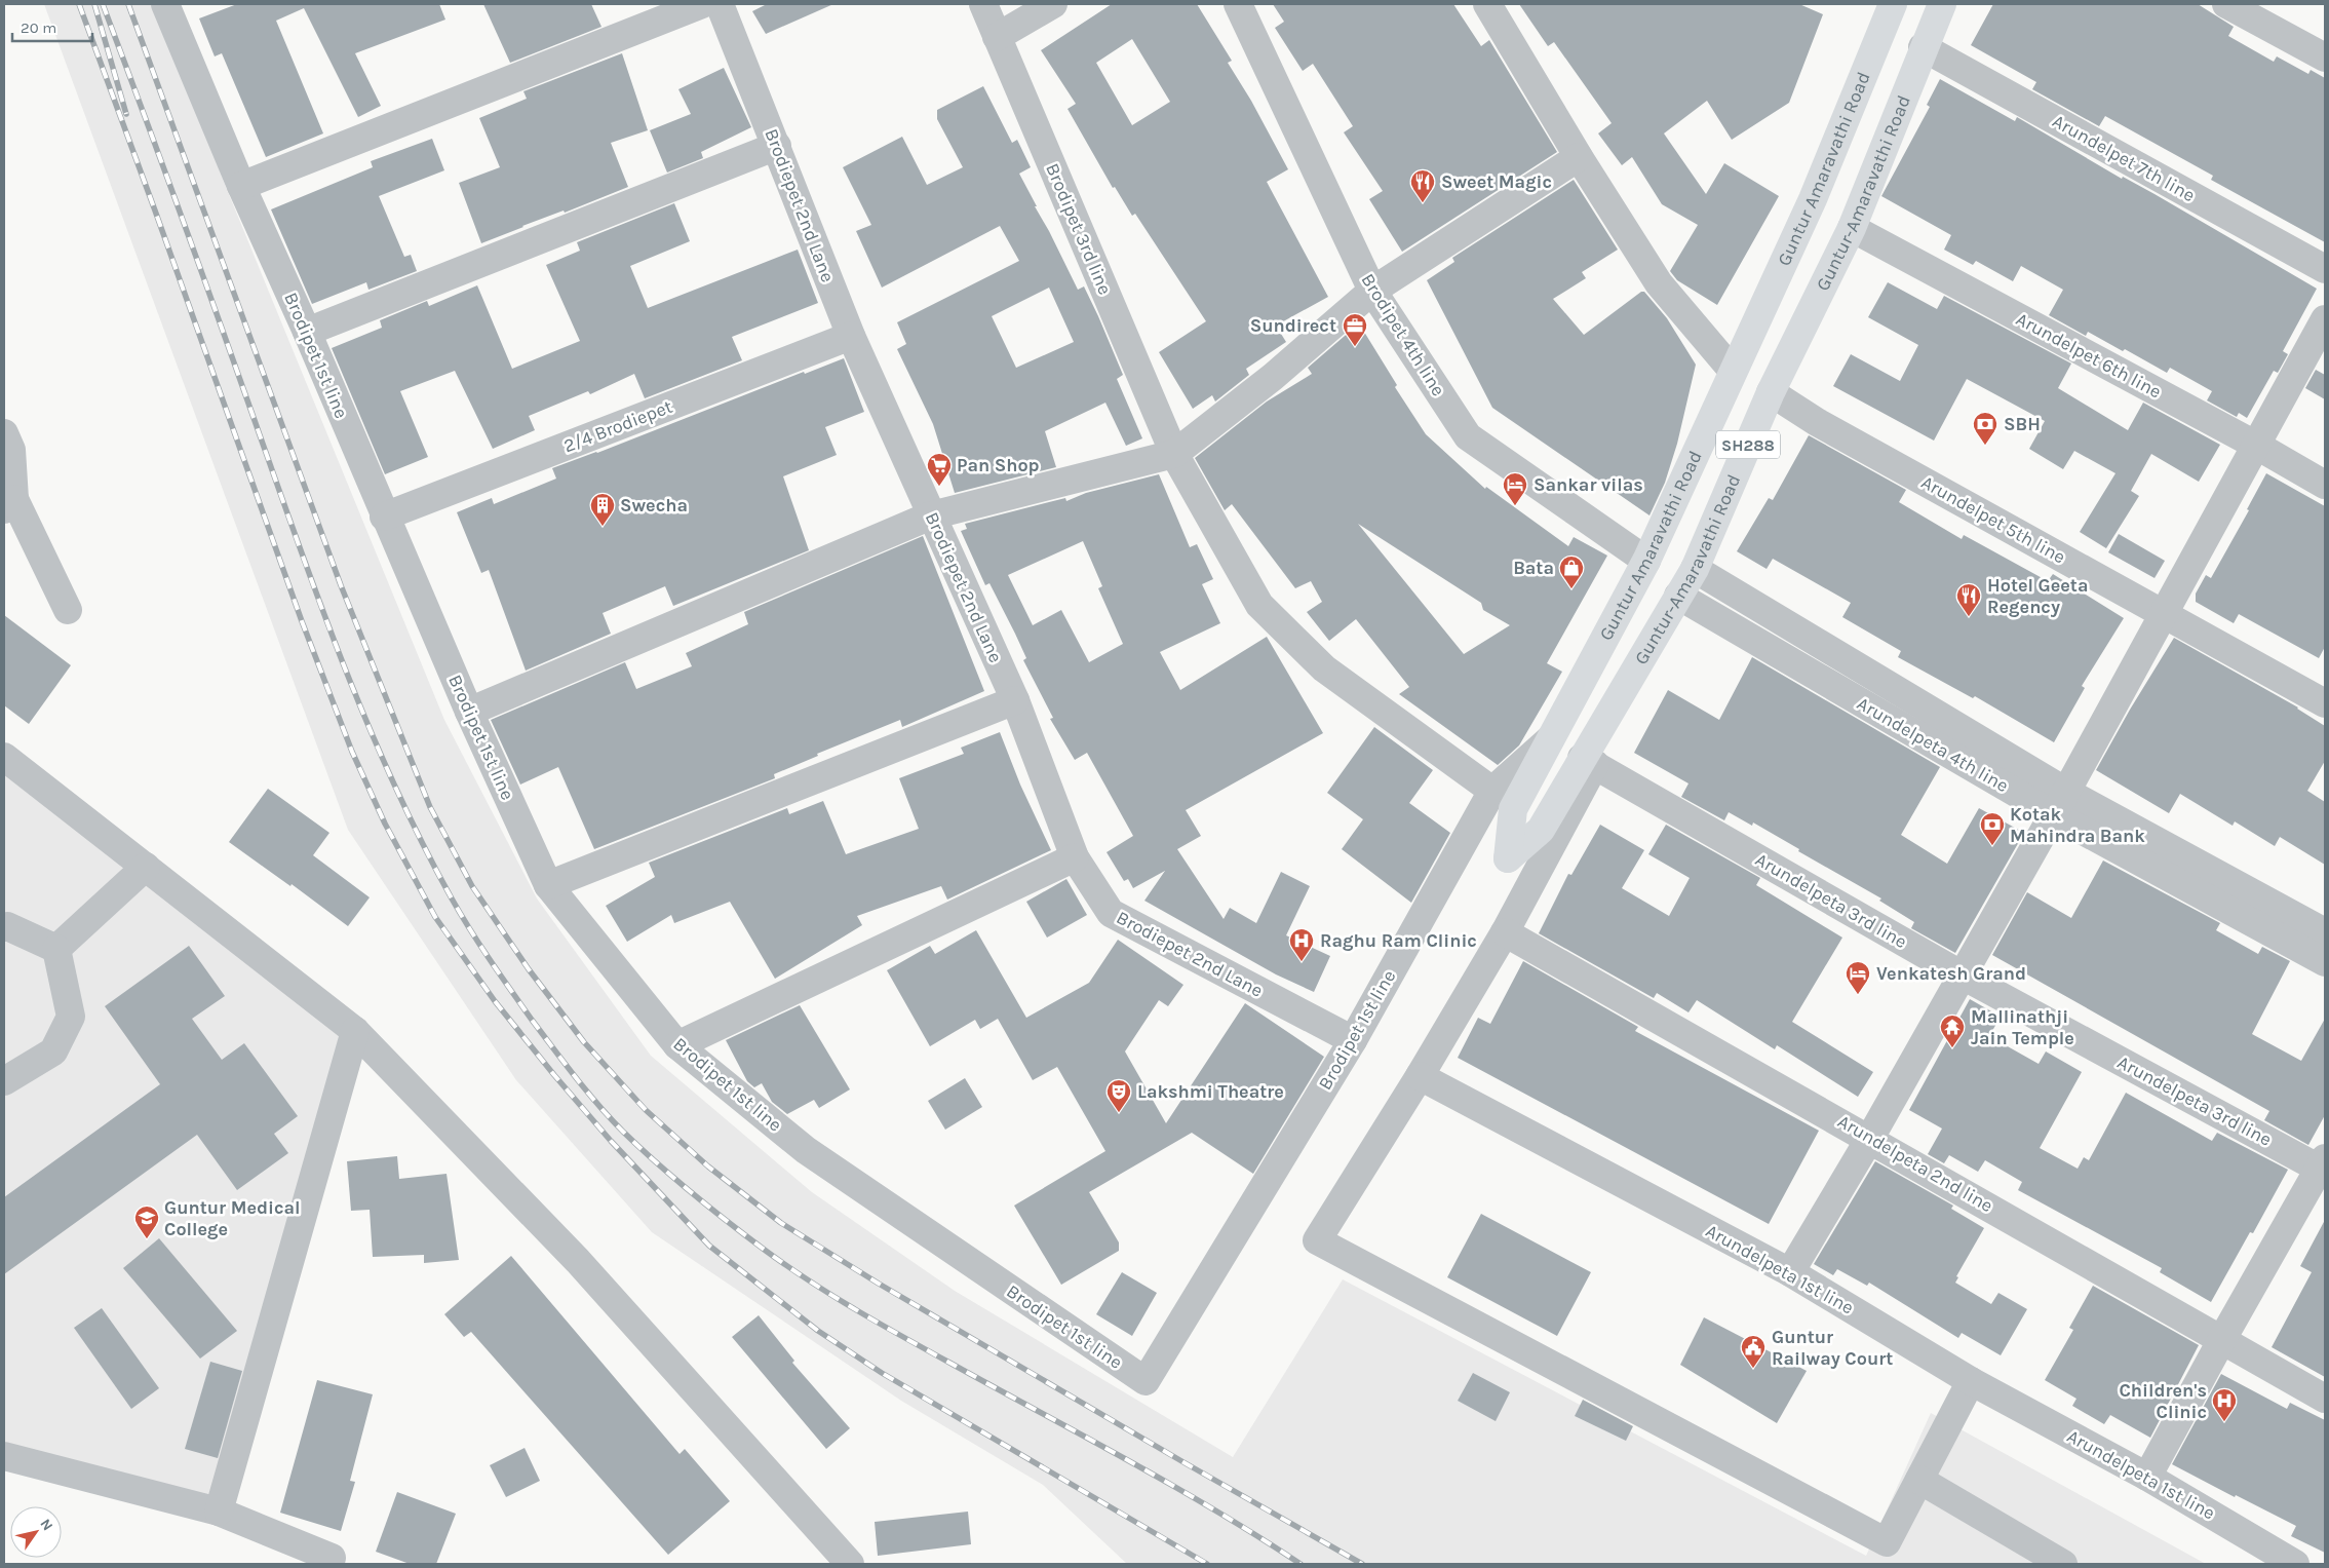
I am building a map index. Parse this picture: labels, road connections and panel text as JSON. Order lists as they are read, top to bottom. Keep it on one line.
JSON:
{"streets":{"main road":["Guntur Amaravathi Road","Guntur-Amaravathi Road","SH288"],"street":["Arundelpet 7th line","Brodiepet 2nd Lane","Brodipet 3rd line","Brodipet 4th line","Brodipet 1st line","Arundelpet 6th line","2/4 Brodiepet","Arundelpet 5th line","Arundelpeta 4th line","Arundelpeta 3rd line","Arundelpeta 2nd line","Arundelpeta 1st line"]},"crossings":[["Arundelpet 7th line","Guntur-Amaravathi Road"],["Guntur Amaravathi Road","Guntur-Amaravathi Road"],["Guntur Amaravathi Road","Brodipet 4th line"],["Guntur Amaravathi Road","Brodipet 1st line"],["Guntur-Amaravathi Road","Arundelpet 6th line"],["Guntur-Amaravathi Road","Arundelpet 5th line"],["Guntur-Amaravathi Road","Arundelpeta 4th line"],["Guntur-Amaravathi Road","Arundelpeta 3rd line"],["Brodiepet 2nd Lane","Brodipet 1st line"],["Brodiepet 2nd Lane","2/4 Brodiepet"],["Brodipet 3rd line","Brodipet 1st line"],["Brodipet 1st line","2/4 Brodiepet"]],"places":{"restaurant":["Sweet Magic","Hotel Geeta Regency"],"office":["Sundirect"],"bank":["SBH","Kotak Mahindra Bank"],"supermarket":["Pan Shop"],"hotel":["Sankar vilas","Venkatesh Grand"],"building":["Swecha"],"shop":["Bata"],"hospital":["Raghu Ram Clinic","Children's Clinic"],"temple":["Mallinathji Jain Temple"],"theatre":["Lakshmi Theatre"],"school or university":["Guntur Medical College"],"public building":["Guntur Railway Court"]},"scale_bar":"20 m","north":"top right"}
